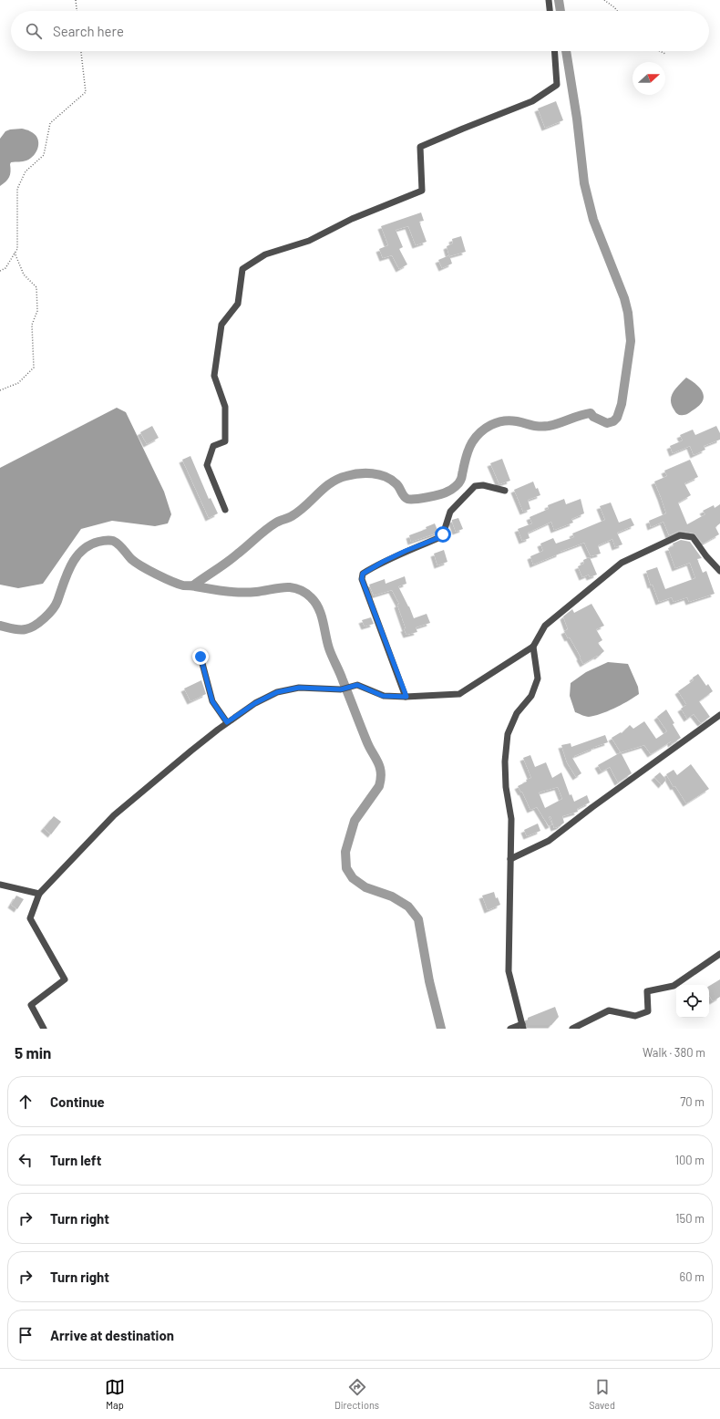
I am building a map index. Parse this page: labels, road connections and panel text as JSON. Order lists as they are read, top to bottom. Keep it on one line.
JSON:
{"north":"right","page":{"search":"Search here","heading":["5 min","Walk · 380 m"],"list":[["Continue","70 m"],["Turn left","100 m"],["Turn right","150 m"],["Turn right","60 m"],"Arrive at destination"],"nav":["Map","Directions","Saved"]}}
